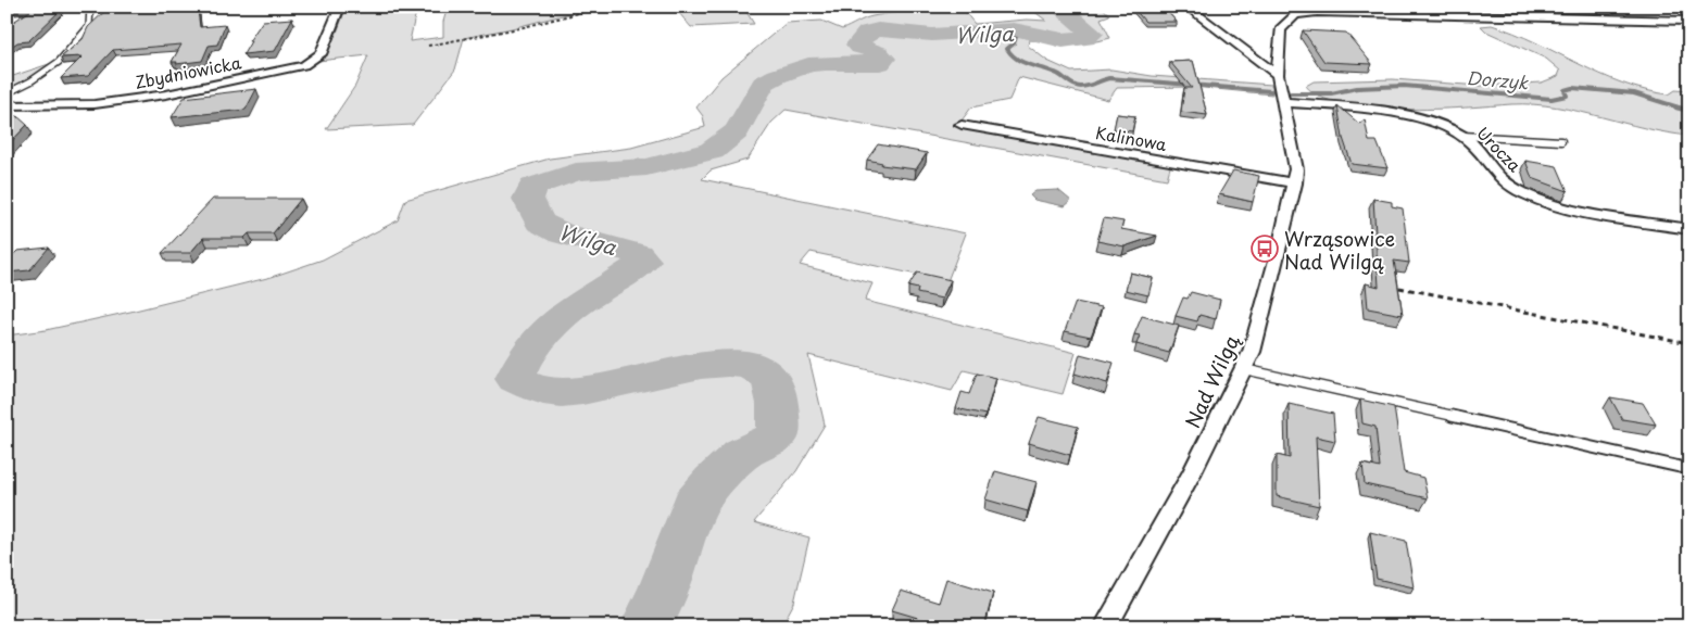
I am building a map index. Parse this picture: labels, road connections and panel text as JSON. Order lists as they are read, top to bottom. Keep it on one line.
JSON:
{"streets":{"street":["Zbydniowicka","Kalinowa","Urocza","Nad Wilgą"]},"crossings":[["Kalinowa","Nad Wilgą"],["Urocza","Nad Wilgą"]],"water":["Wilga","Dorzyk"],"places":{"bus stop":["Wrząsowice Nad Wilgą"]}}
